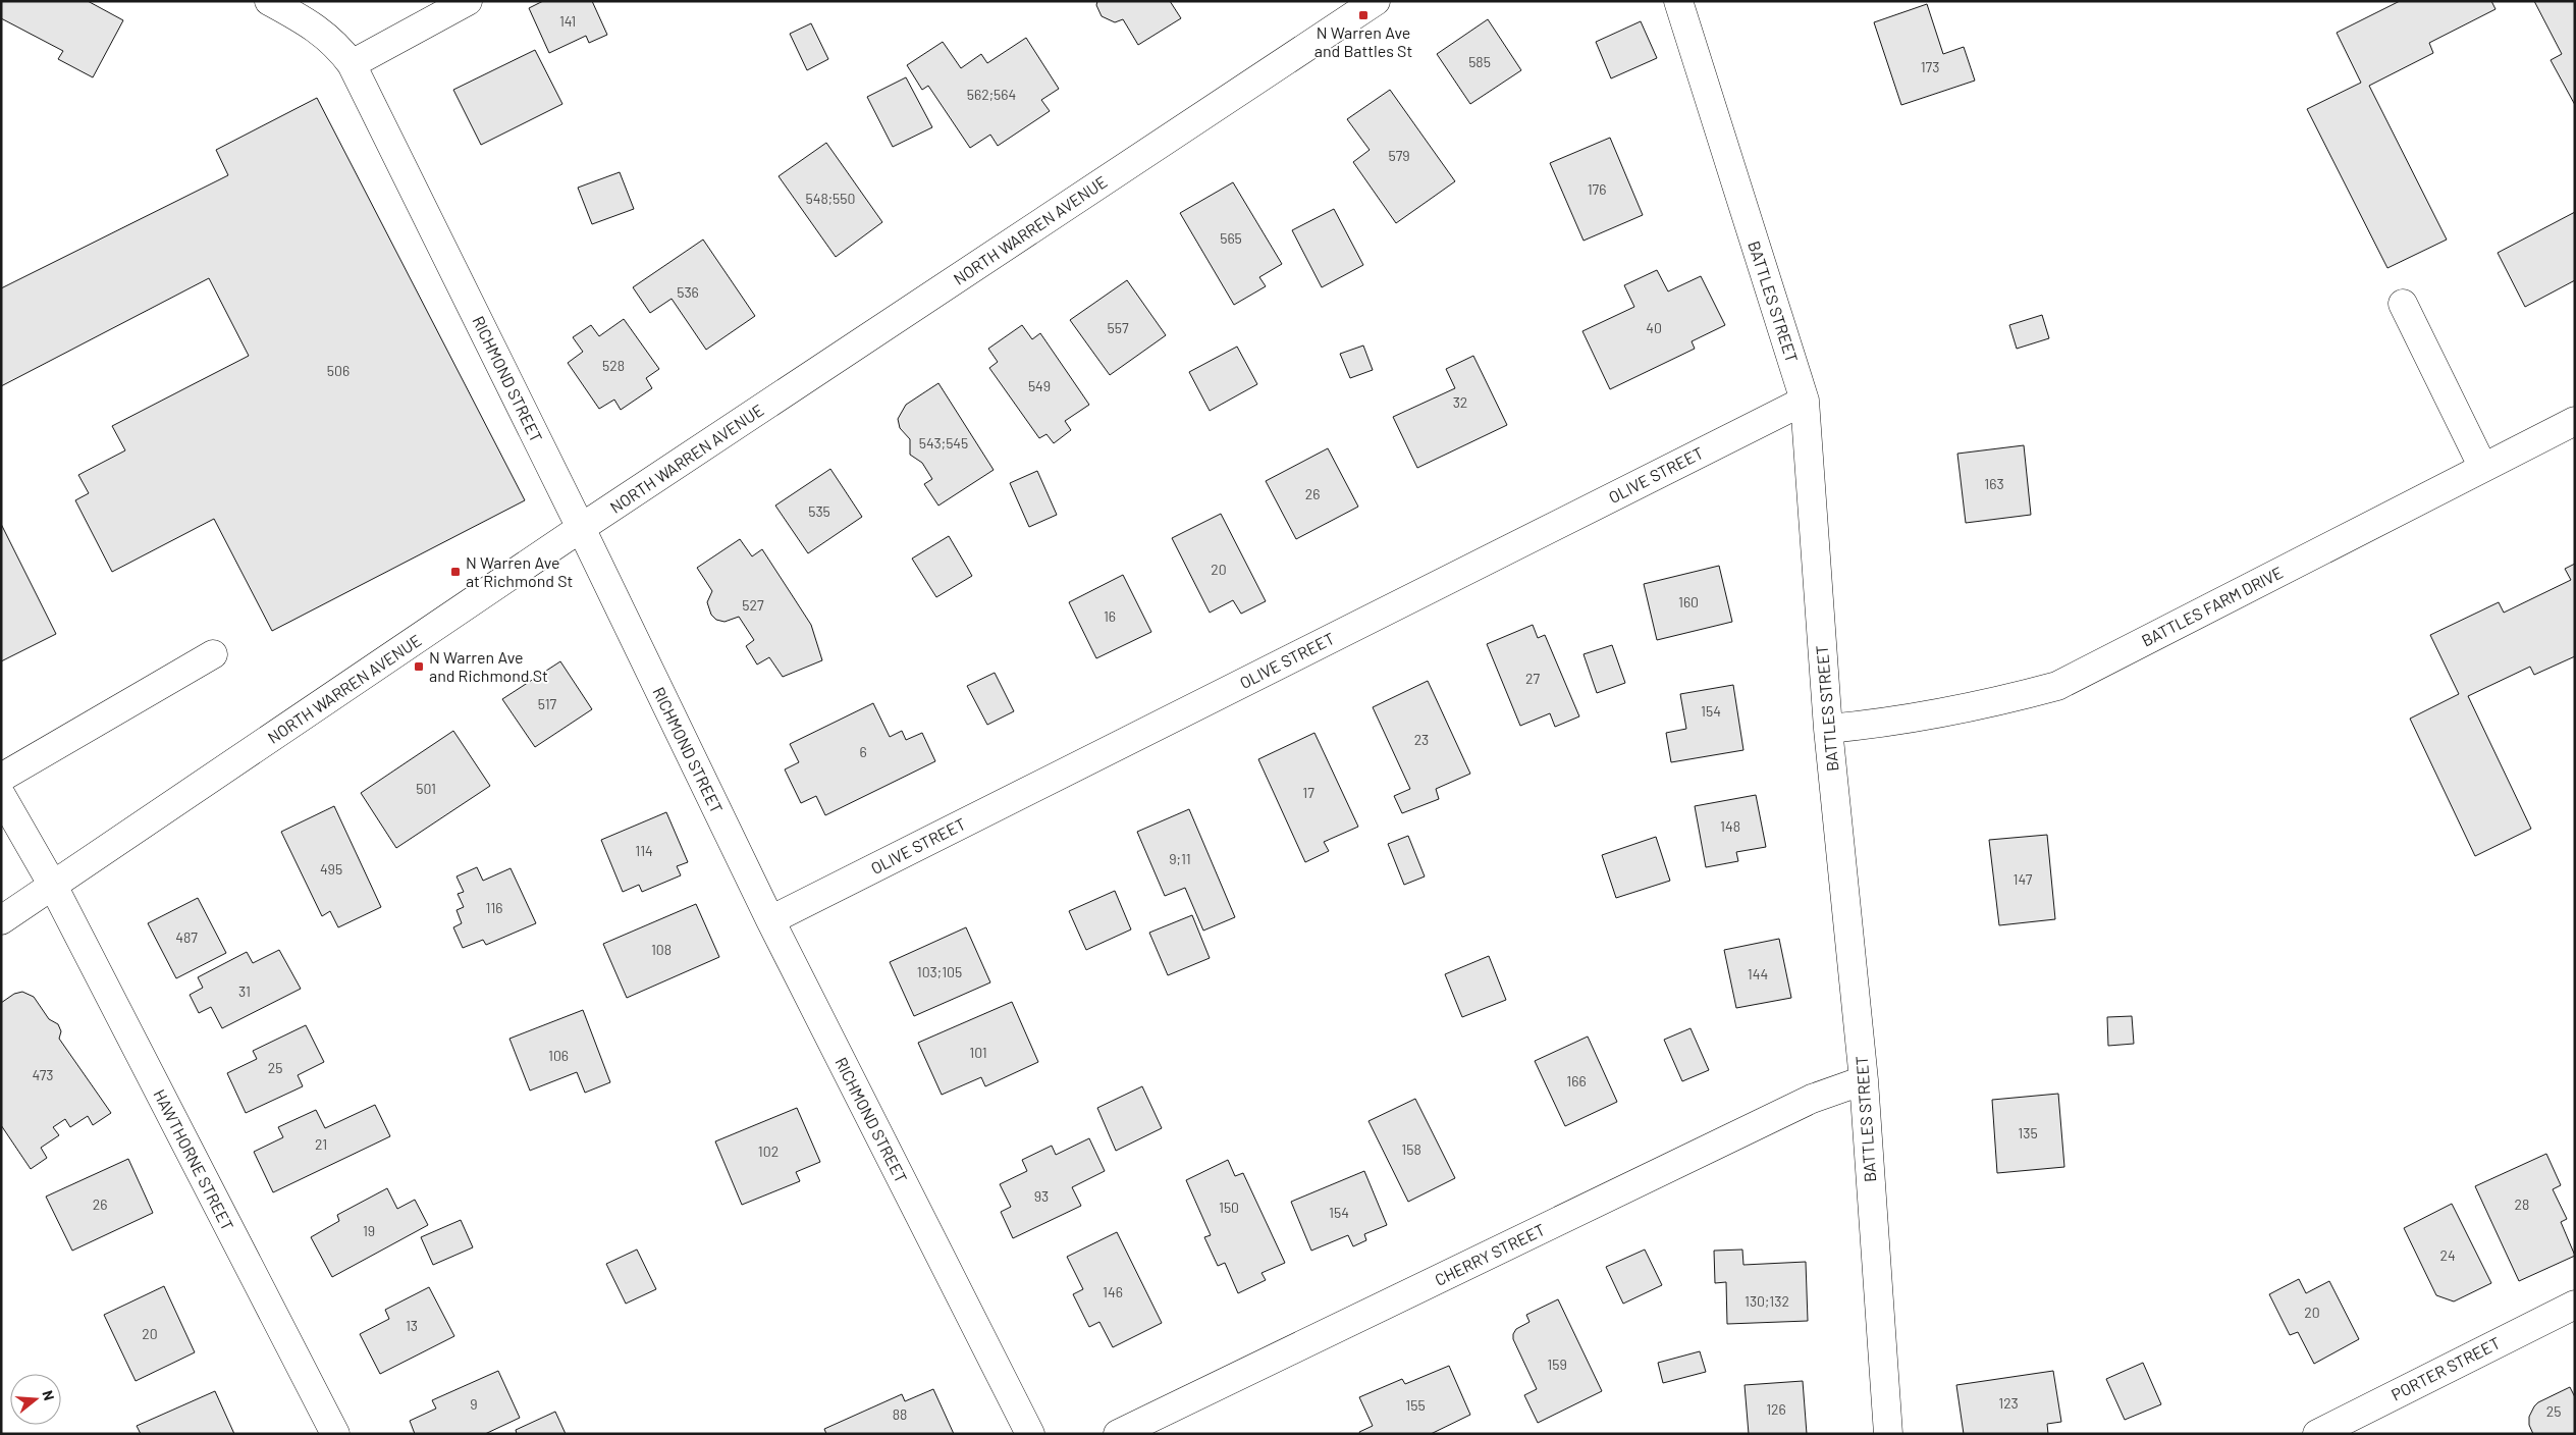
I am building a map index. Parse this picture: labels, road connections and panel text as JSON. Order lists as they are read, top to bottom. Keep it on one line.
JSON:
{"streets":{"street":["NORTH WARREN AVENUE","BATTLES STREET","RICHMOND STREET","OLIVE STREET","BATTLES FARM DRIVE","HAWTHORNE STREET","CHERRY STREET","PORTER STREET"]},"crossings":[["NORTH WARREN AVENUE","RICHMOND STREET"],["NORTH WARREN AVENUE","HAWTHORNE STREET"],["BATTLES STREET","OLIVE STREET"],["BATTLES STREET","BATTLES FARM DRIVE"],["BATTLES STREET","CHERRY STREET"],["RICHMOND STREET","OLIVE STREET"]],"places":{"transit":["N Warren Ave and Battles St","N Warren Ave at Richmond St","N Warren Ave and Richmond St"]},"house_numbers":["141","585","173","562;564","579","176","548;550","565","536","557","40","528","506","549","32","543;545","163","26","535","20","160","527","16","27","517","154","23","6","501","17","148","114","9;11","495","147","116","487","108","103;105","144","31","101","106","25","473","166","135","21","158","102","93","26","28","150","154","19","24","146","130;132","20","13","20","159","123","9","155","126","25","88"],"north":"right"}
